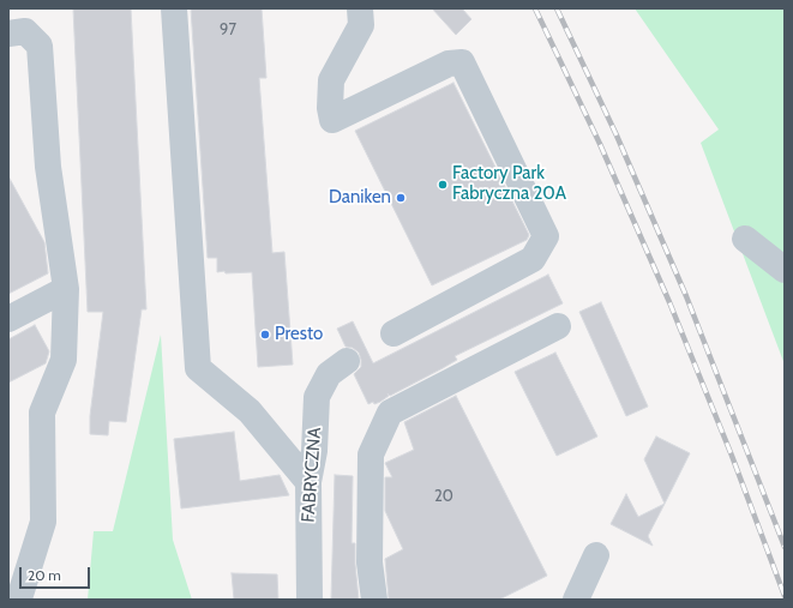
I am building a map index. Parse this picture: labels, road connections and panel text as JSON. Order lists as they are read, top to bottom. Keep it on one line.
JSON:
{"streets":{"street":["FABRYCZNA"]},"places":["Factory Park Fabryczna 20A","Daniken","Presto"],"house_numbers":["97","20"],"scale_bar":"20 m"}
